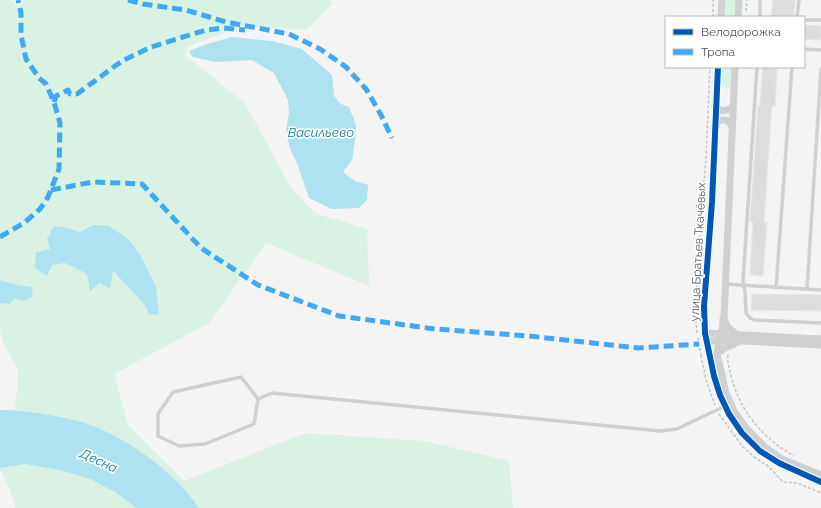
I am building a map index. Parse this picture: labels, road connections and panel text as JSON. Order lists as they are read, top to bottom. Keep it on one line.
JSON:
{"streets":{"street":["улица Братьев Ткачёвых"]},"water":["Васильево","Десна"],"legend":["Велодорожка","Тропа"]}
